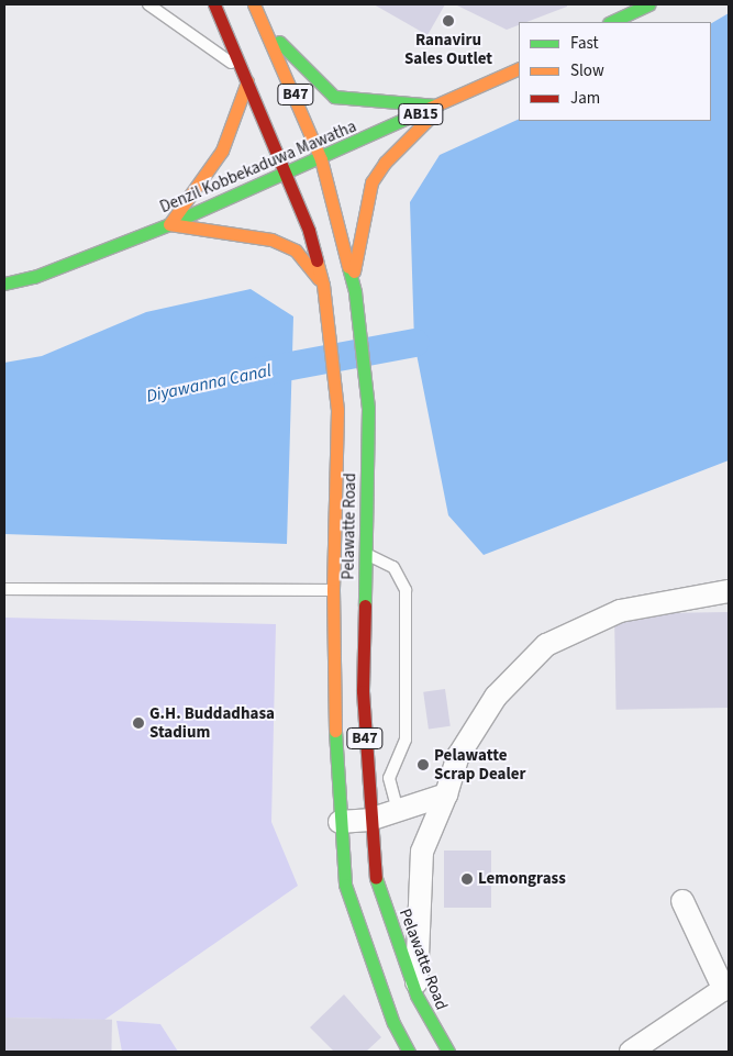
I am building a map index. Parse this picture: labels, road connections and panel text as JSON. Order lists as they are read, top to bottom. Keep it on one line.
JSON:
{"streets":{"main road":["B47","AB15","Denzil Kobbekaduwa Mawatha","Pelawatte Road"]},"crossings":[["Denzil Kobbekaduwa Mawatha","Pelawatte Road"]],"water":["Diyawanna Canal"],"places":["Ranaviru Sales Outlet","G.H. Buddadhasa Stadium","Pelawatte Scrap Dealer","Lemongrass"],"legend":["Fast","Slow","Jam"]}
